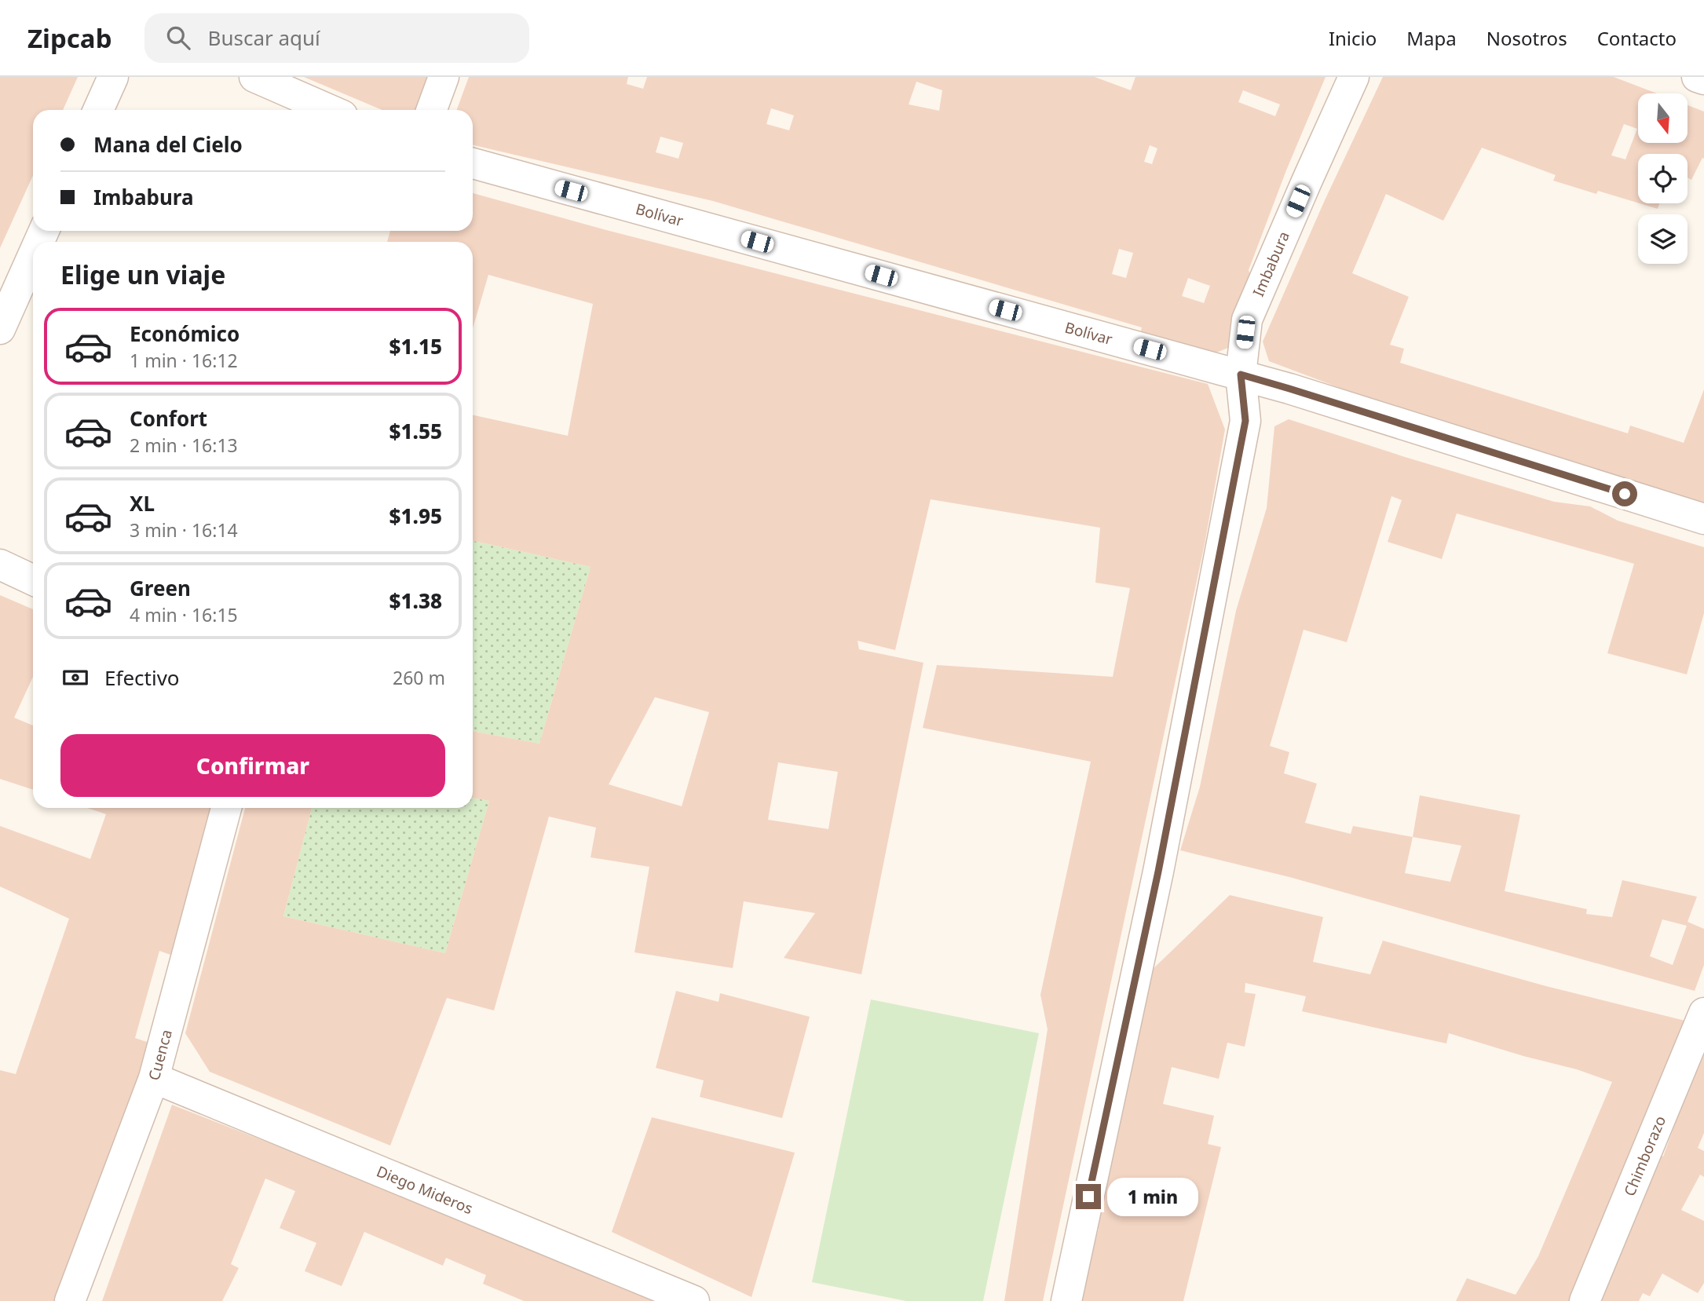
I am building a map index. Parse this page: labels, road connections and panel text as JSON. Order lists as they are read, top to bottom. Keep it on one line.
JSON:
{"streets":{"street":["Bolívar","Imbabura","Cuenca","Chimborazo","Diego Mideros"]},"crossings":[["Bolívar","Imbabura"],["Cuenca","Diego Mideros"]],"north":"bottom","page":{"header":"Zipcab","search":"Buscar aquí","nav":["Inicio","Mapa","Nosotros","Contacto"],"banner":["Mana del Cielo","Imbabura"],"heading":"Elige un viaje","list":[{"name":"Económico","note":"1 min · 16:12","value":"$1.15"},{"name":"Confort","note":"2 min · 16:13","value":"$1.55"},{"name":"XL","note":"3 min · 16:14","value":"$1.95"},{"name":"Green","note":"4 min · 16:15","value":"$1.38"}],"pay":["Efectivo","260 m"],"buttons":"Confirmar","bubble":"1 min"}}
